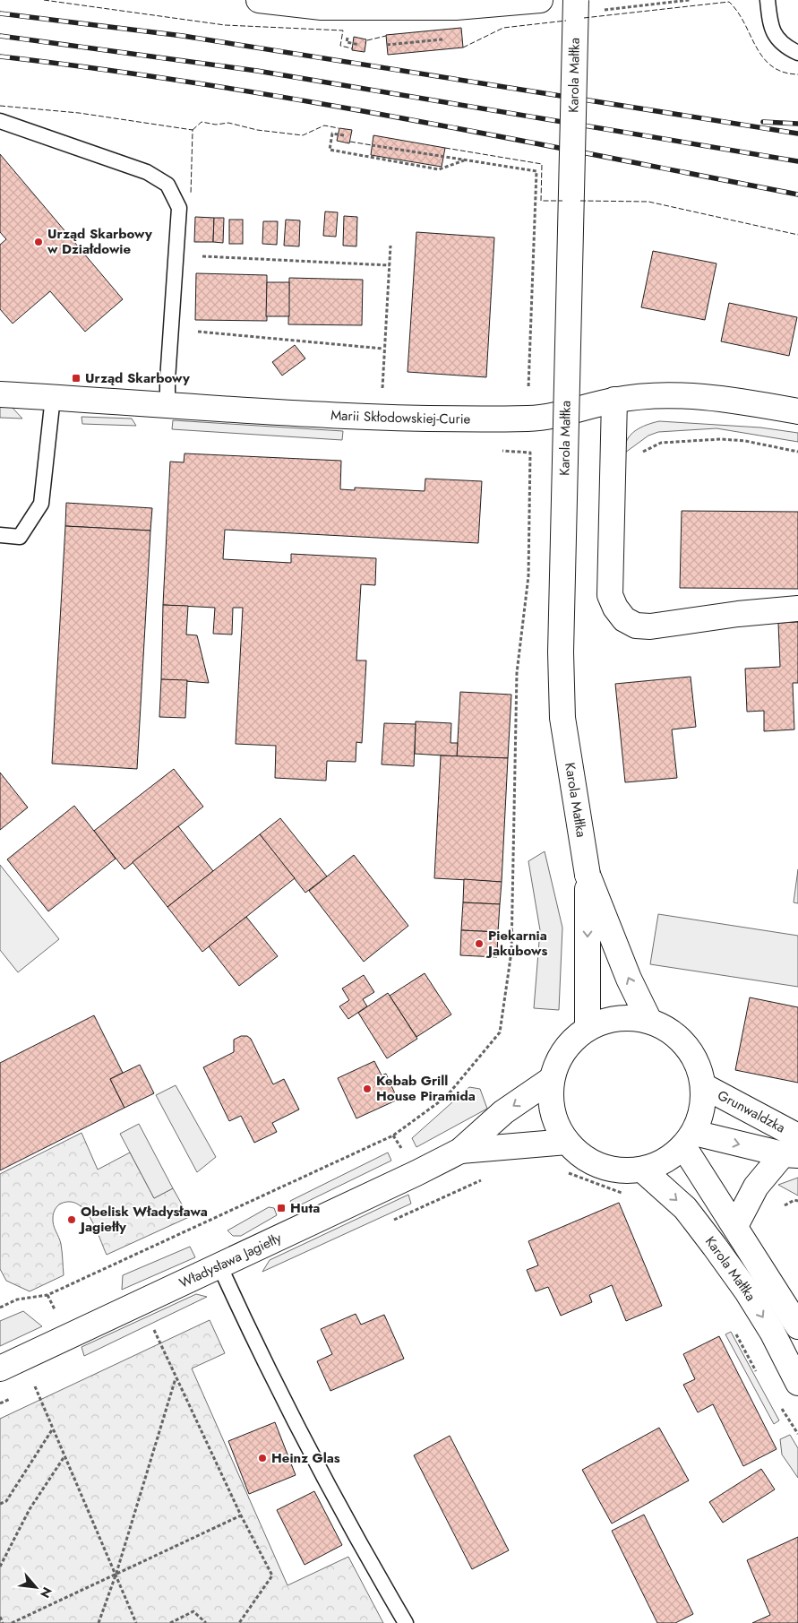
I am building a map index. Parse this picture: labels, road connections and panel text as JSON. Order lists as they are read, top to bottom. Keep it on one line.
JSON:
{"streets":{"street":["Karola Małłka","Marii Skłodowskiej-Curie","Grunwaldzka","Władysława Jagiełły"]},"crossings":[["Karola Małłka","Grunwaldzka"],["Karola Małłka","Władysława Jagiełły"],["Grunwaldzka","Władysława Jagiełły"]],"places":{"other":["Urząd Skarbowy w Działdowie","Piekarnia Jakubows","Kebab Grill House Piramida","Obelisk Władysława Jagiełły","Heinz Glas"],"transit":["Urząd Skarbowy","Huta"]},"north":"bottom right"}
